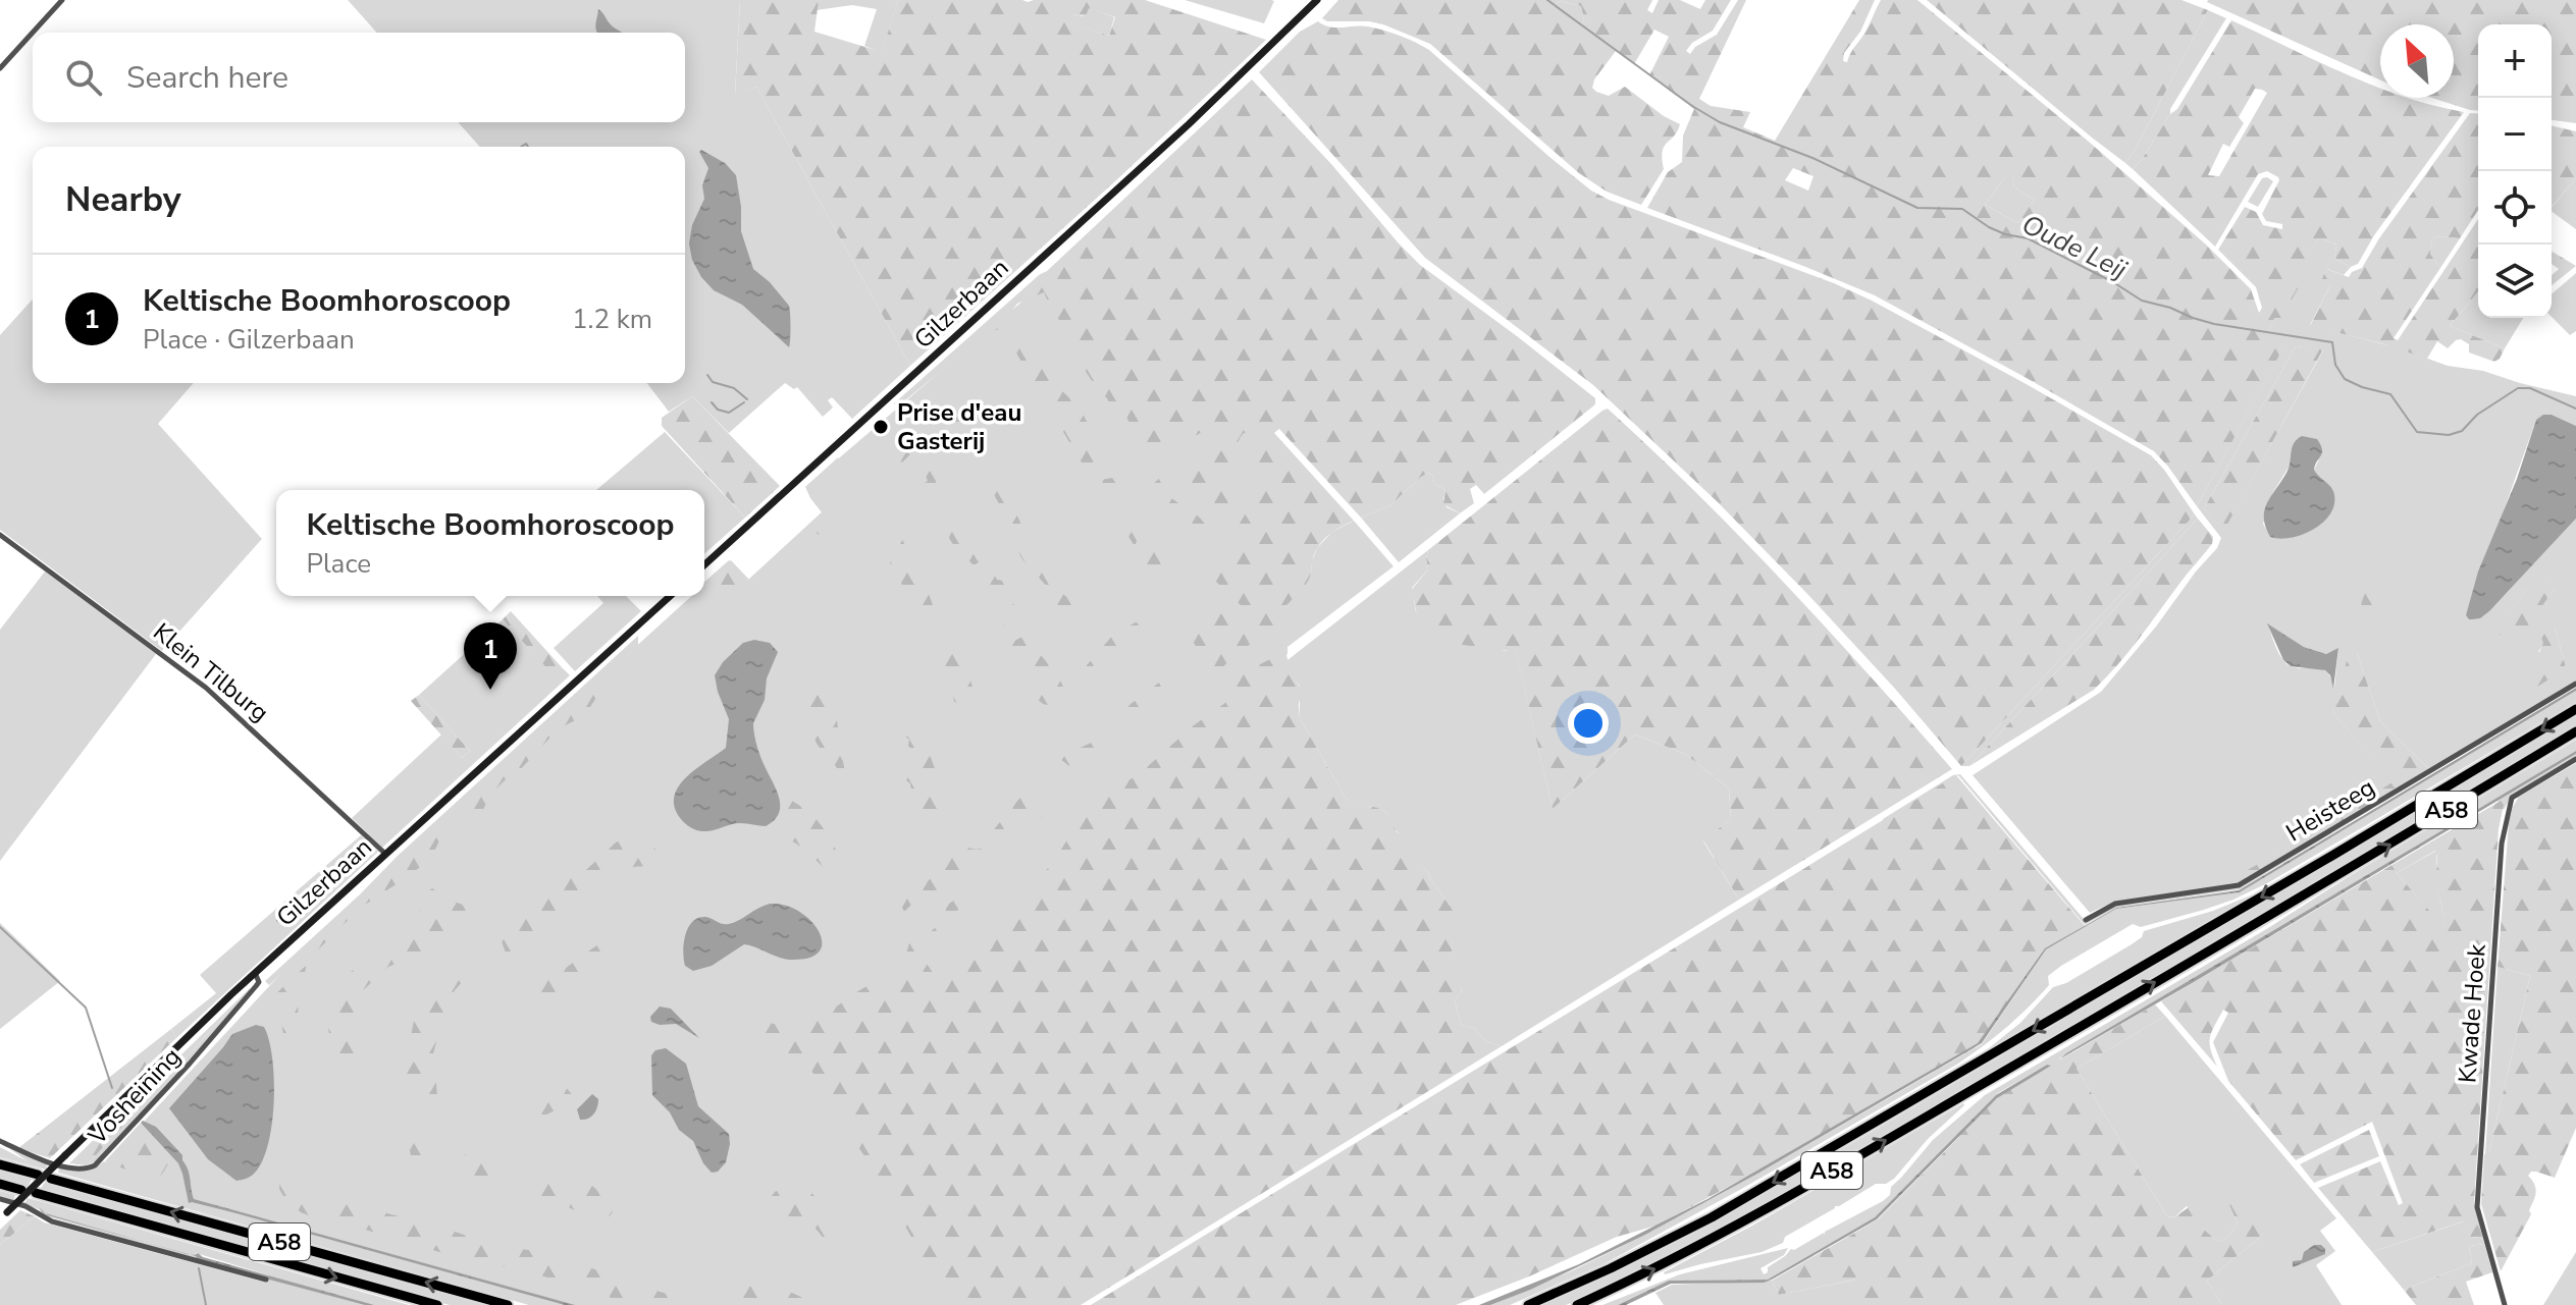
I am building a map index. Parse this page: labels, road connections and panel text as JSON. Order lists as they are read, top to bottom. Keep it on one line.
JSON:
{"streets":{"highway":["A58"],"street":["Gilzerbaan","Klein Tilburg","Heisteeg","Kwade Hoek","Vosheining"]},"crossings":[["Gilzerbaan","Klein Tilburg"],["Gilzerbaan","Vosheining"]],"water":["Oude Leij"],"places":["Prise d'eau Gasterij"],"north":"top left","page":{"map_buttons":["+","−"],"search":"Search here","heading":"Nearby","list":[{"mark":"1","name":"Keltische Boomhoroscoop","note":"Place · Gilzerbaan","value":"1.2 km"}],"popup":["Keltische Boomhoroscoop","Place"],"pins":"1"}}
